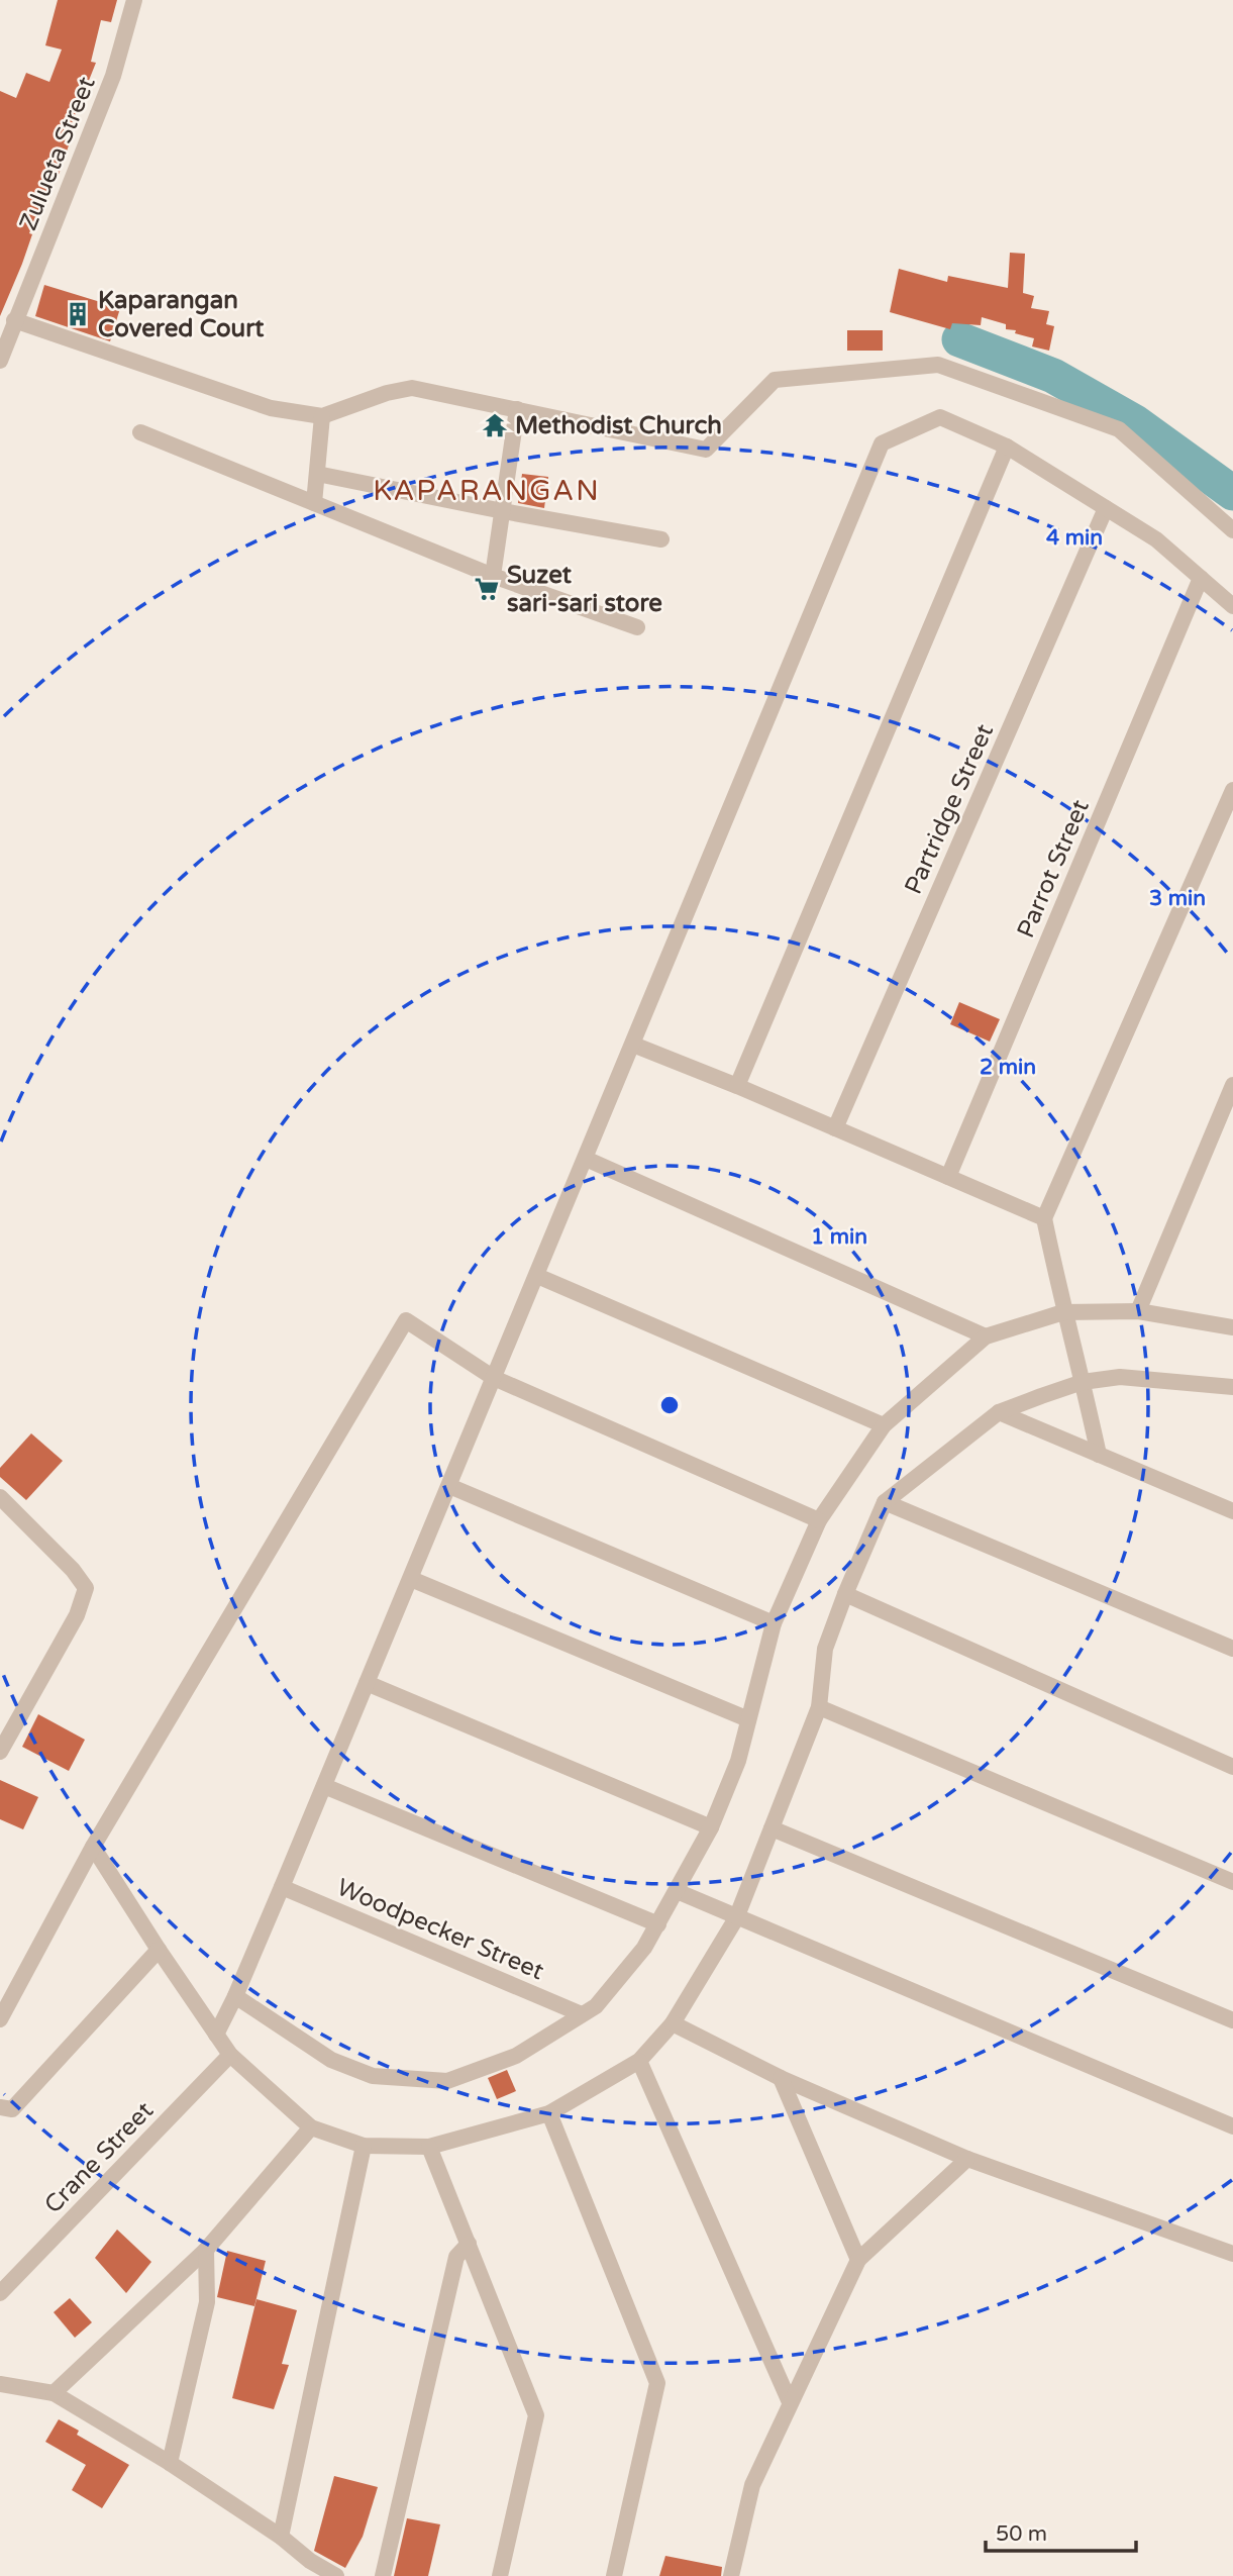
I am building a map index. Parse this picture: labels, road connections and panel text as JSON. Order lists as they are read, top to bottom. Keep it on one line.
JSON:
{"streets":{"street":["Zulueta Street","Partridge Street","Parrot Street","Woodpecker Street","Crane Street"]},"districts":["KAPARANGAN"],"places":{"building":["Kaparangan Covered Court"],"temple":["Methodist Church"],"supermarket":["Suzet sari-sari store"]},"scale_bar":"50 m","rings":["4 min","3 min","2 min","1 min"]}
